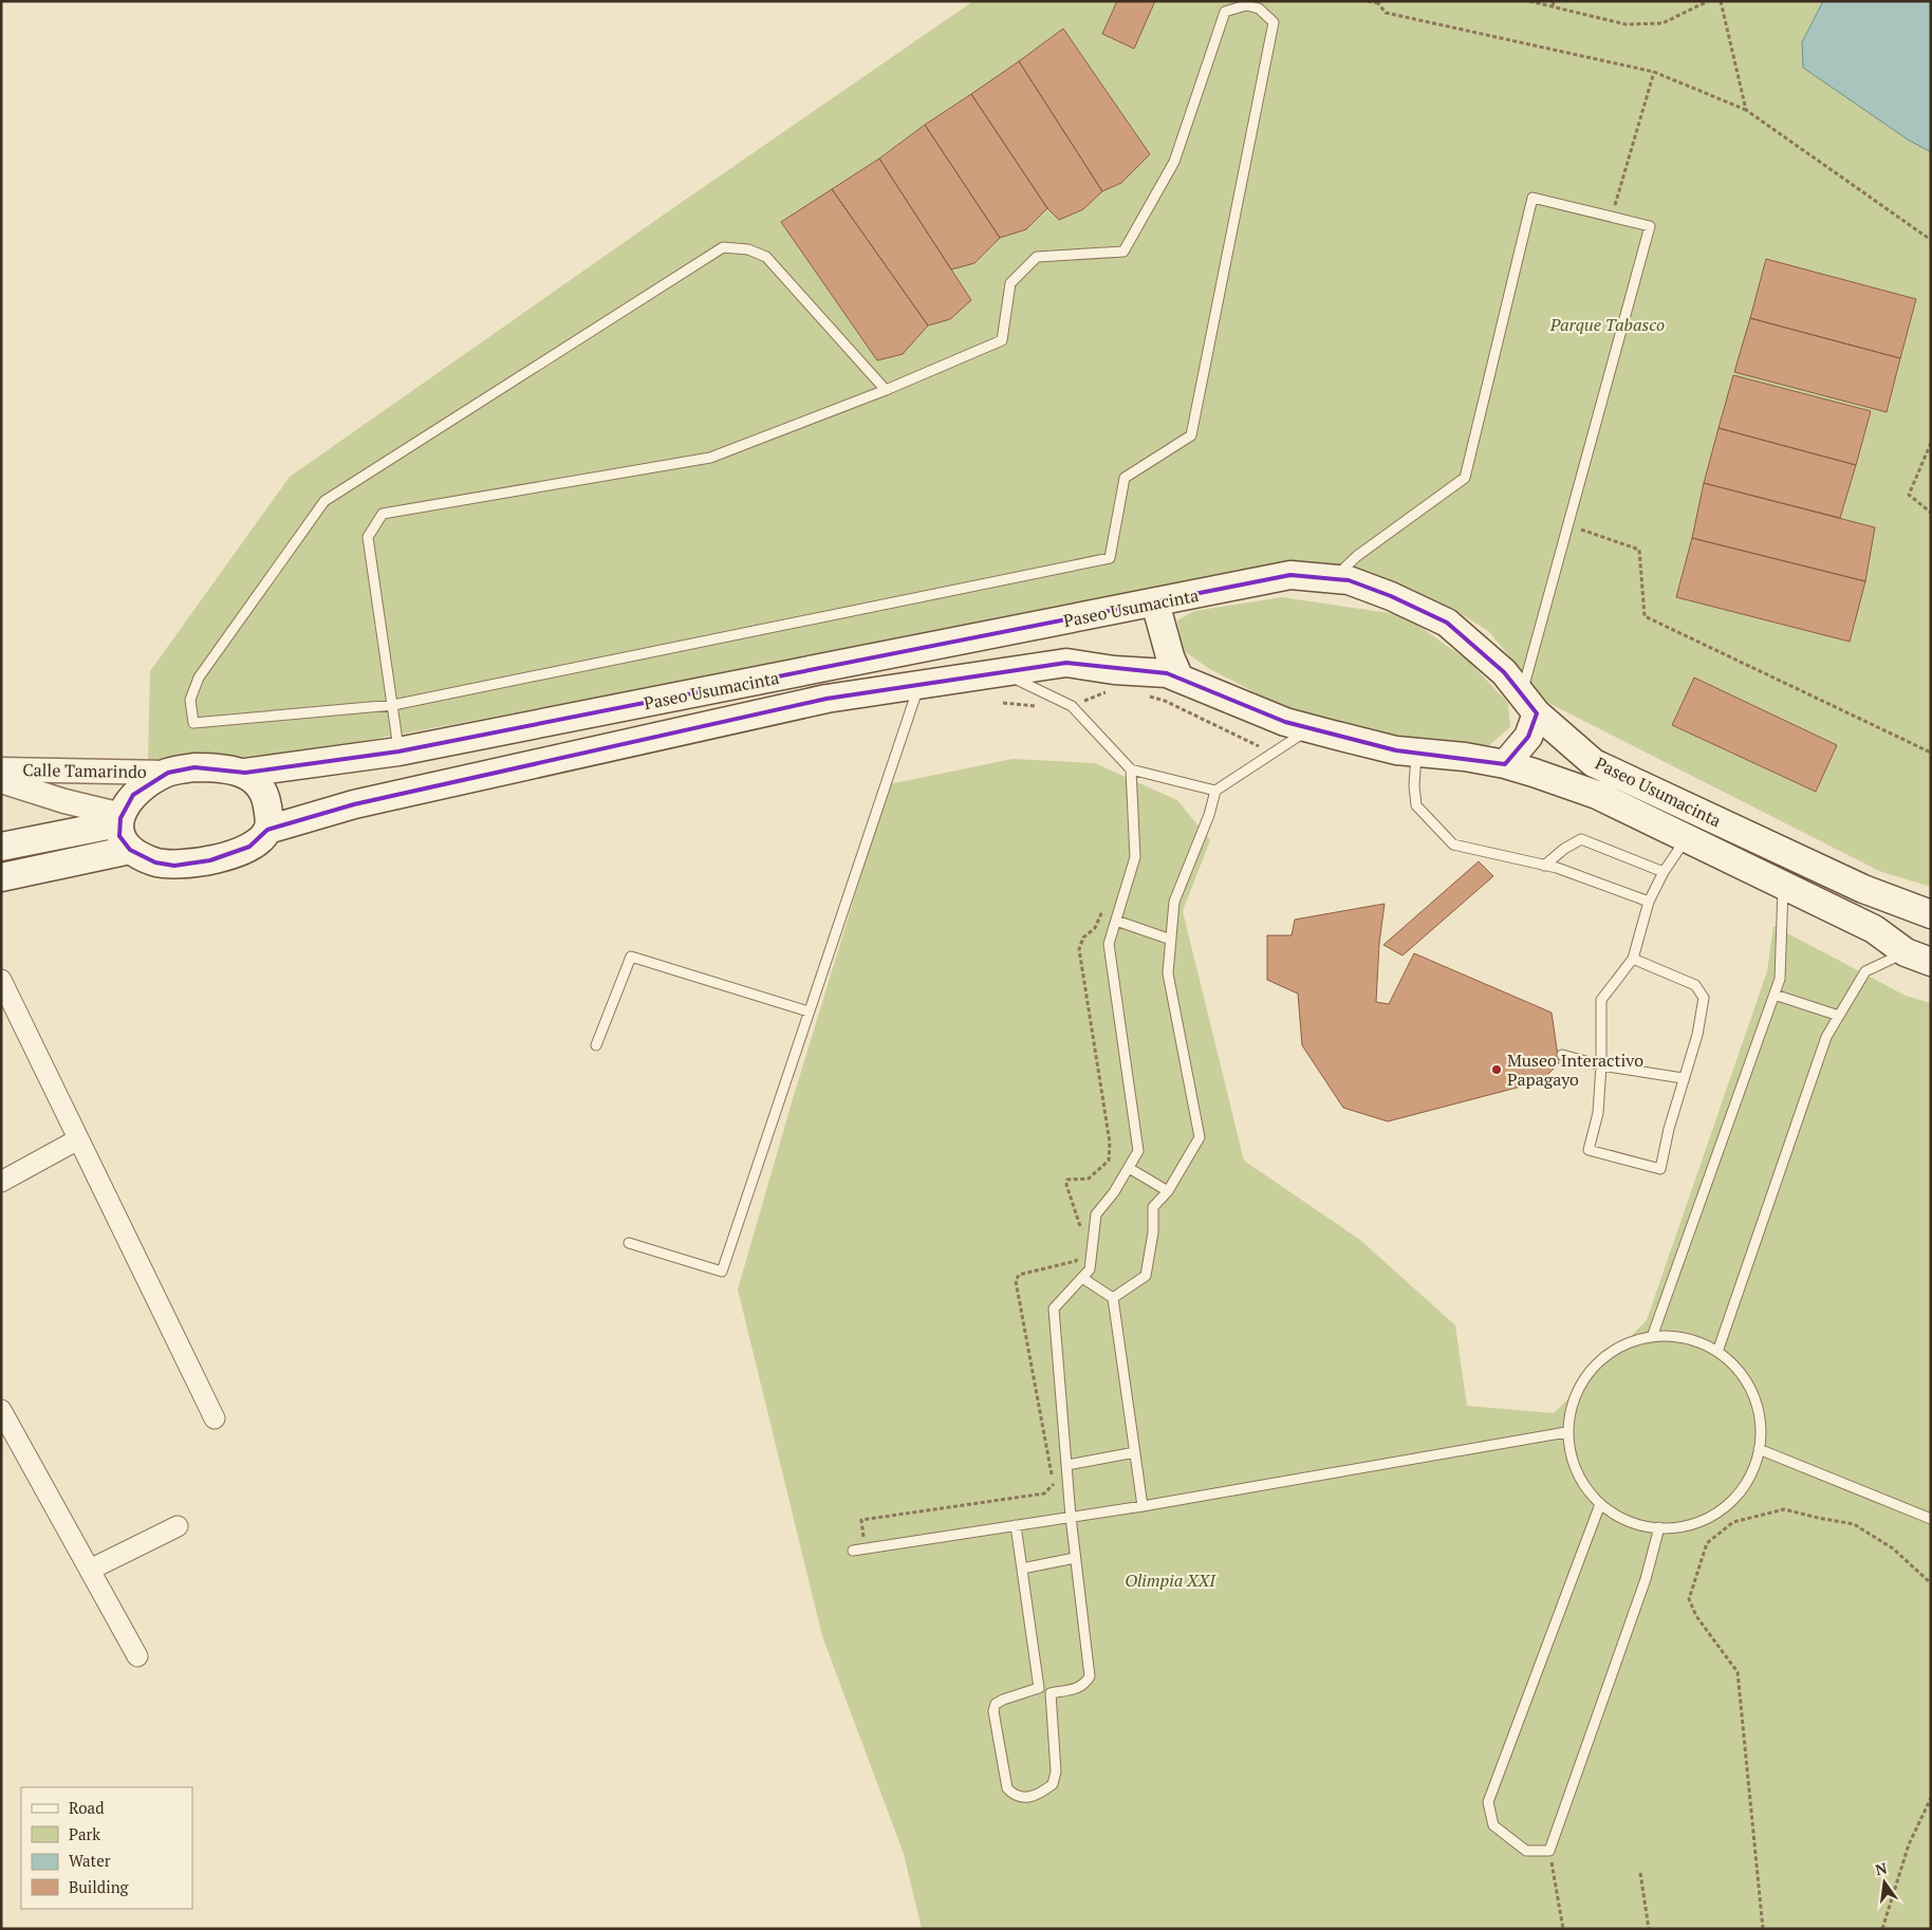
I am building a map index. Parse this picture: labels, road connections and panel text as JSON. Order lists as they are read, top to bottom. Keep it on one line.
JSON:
{"streets":{"main road":["Paseo Usumacinta"],"street":["Calle Tamarindo"]},"crossings":[["Paseo Usumacinta","Calle Tamarindo"]],"parks":["Parque Tabasco","Olimpia XXI"],"places":["Museo Interactivo Papagayo"],"legend":["Road","Park","Water","Building"],"north":"top"}
